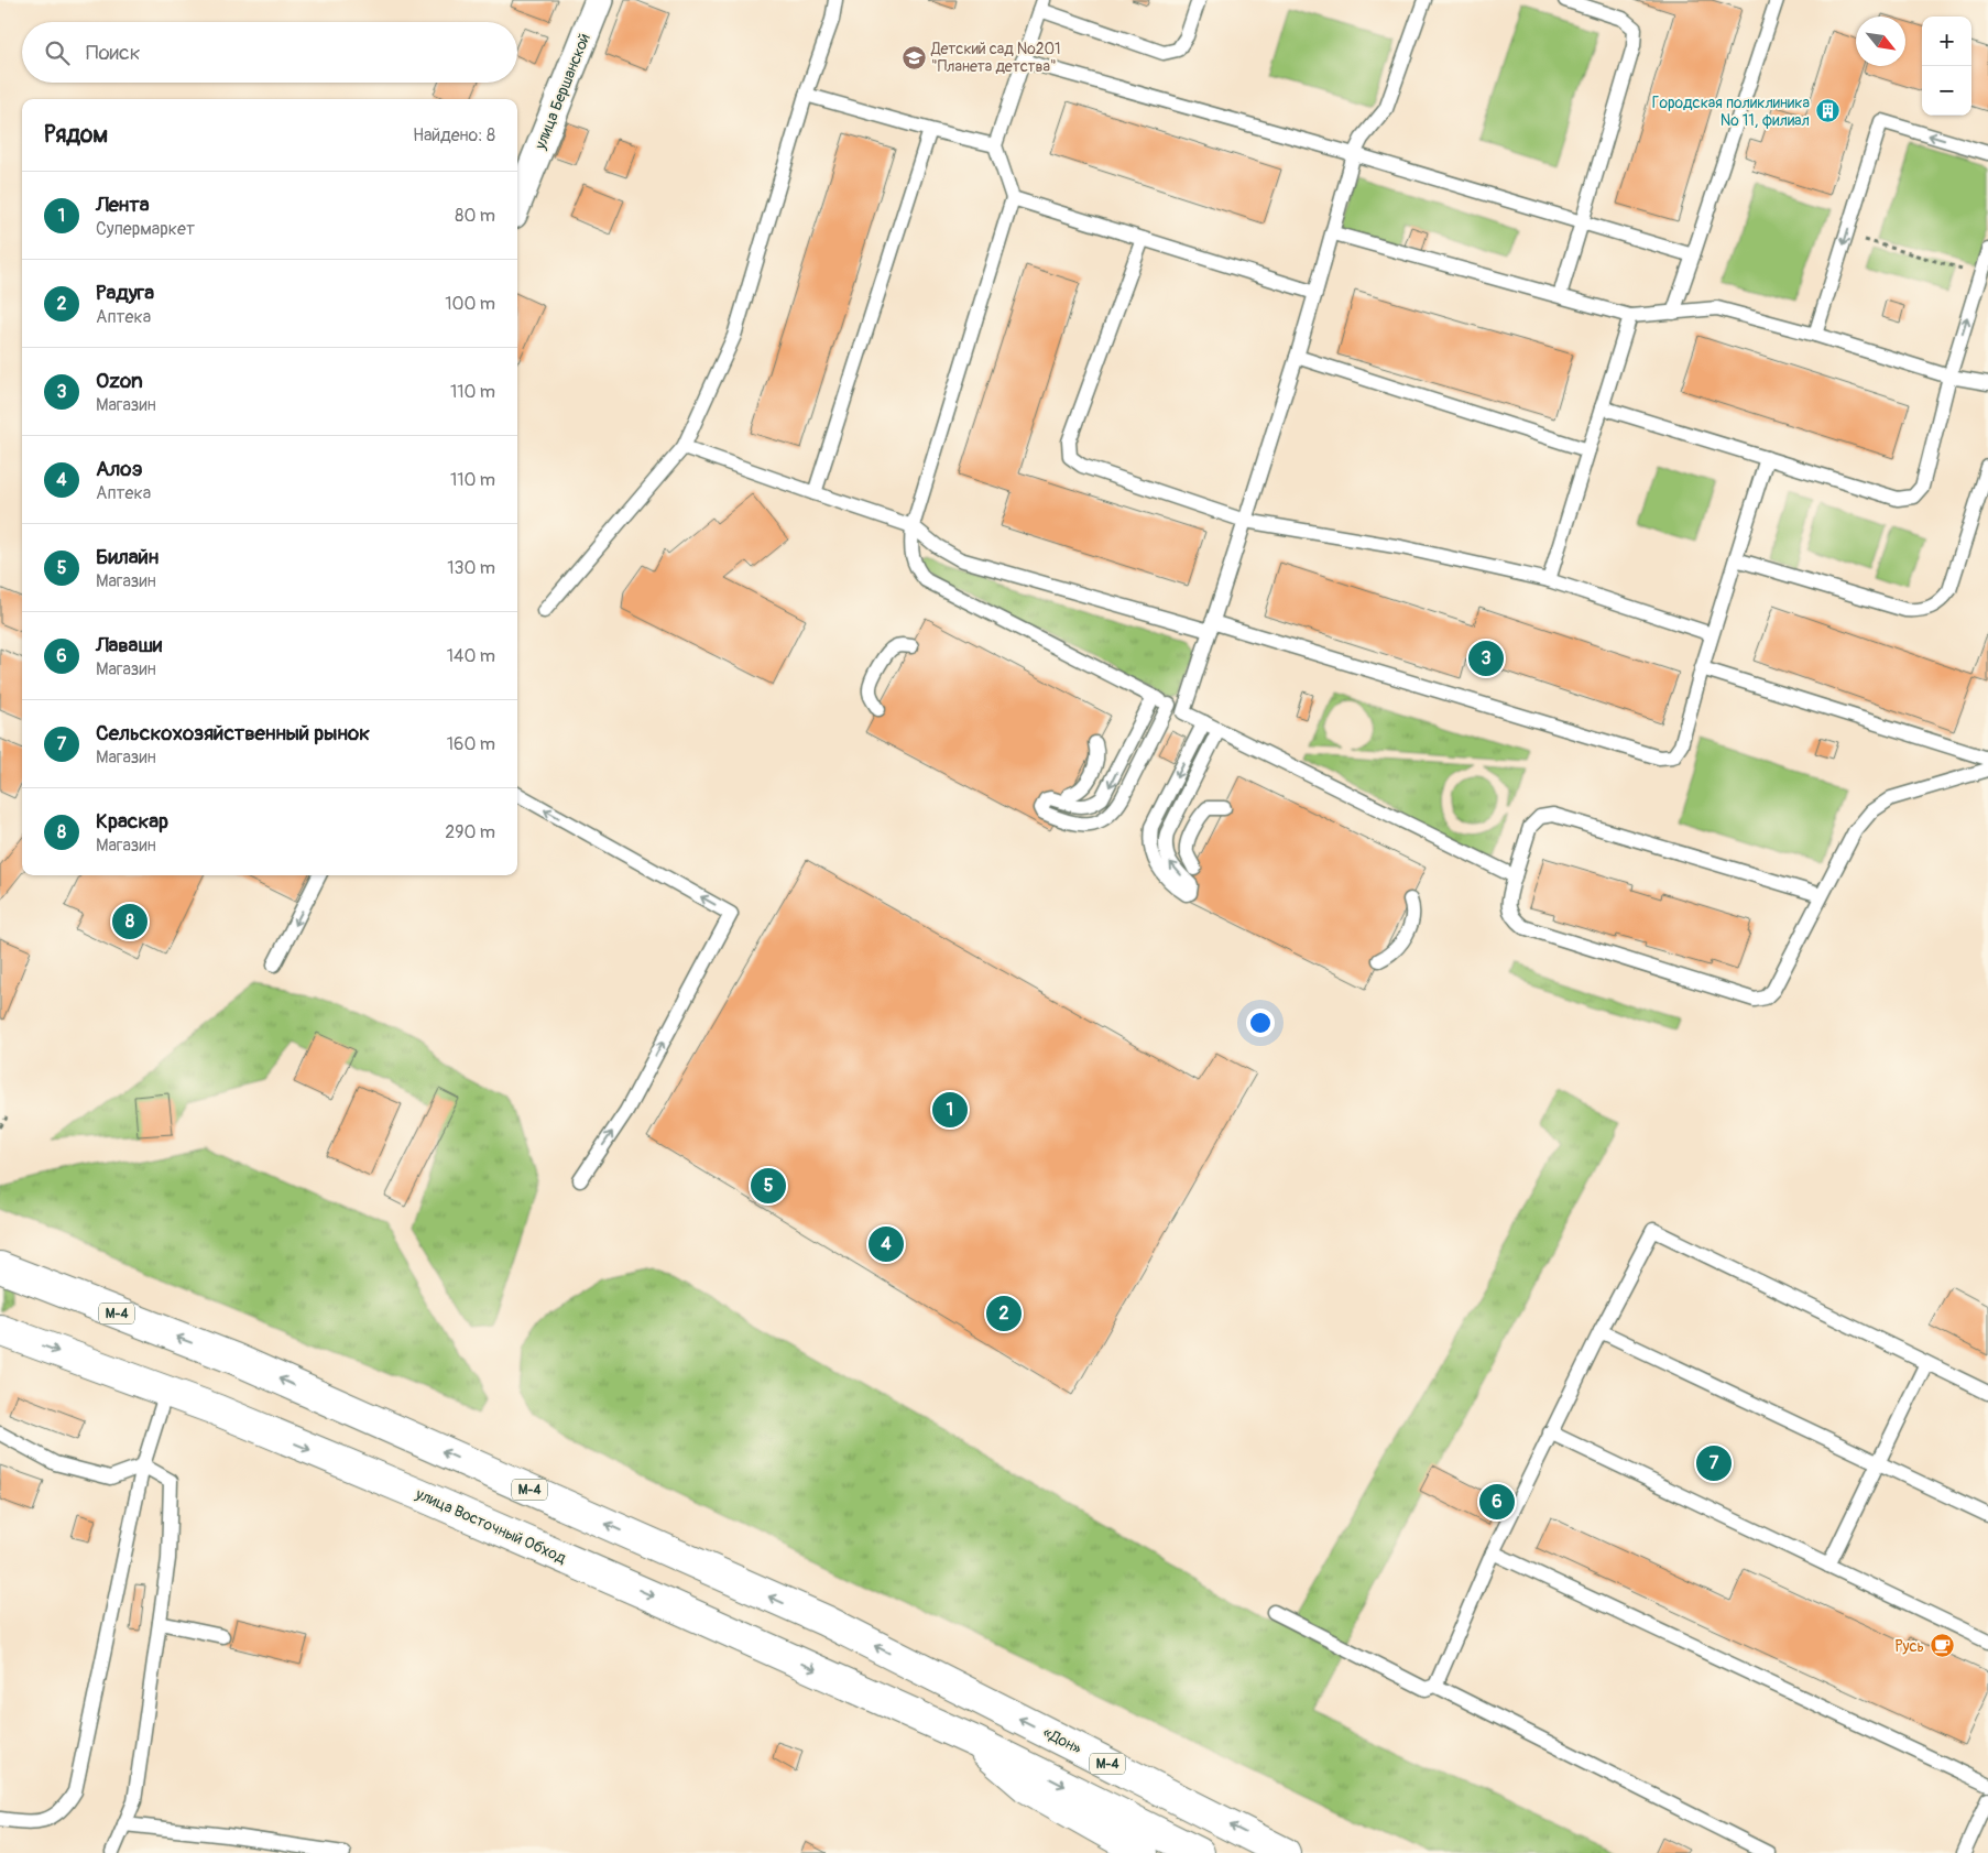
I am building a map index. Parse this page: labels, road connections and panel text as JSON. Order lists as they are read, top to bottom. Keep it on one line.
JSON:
{"streets":{"main road":["М-4","улица Восточный Обход","«Дон»"],"street":["улица Бершанской"]},"crossings":[["М-4","улица Восточный Обход"]],"one_way":["улица Восточный Обход"],"places":{"school or university":["Детский сад №201 \"Планета детства\""],"building":["Городская поликлиника № 11, филиал"],"cafe":["Русь"]},"north":"bottom right","page":{"map_buttons":["+","−"],"search":"Поиск","heading":["Рядом","Найдено: 8"],"list":[{"mark":"1","name":"Лента","note":"Супермаркет","value":"80 m"},{"mark":"2","name":"Радуга","note":"Аптека","value":"100 m"},{"mark":"3","name":"Ozon","note":"Магазин","value":"110 m"},{"mark":"4","name":"Алоэ","note":"Аптека","value":"110 m"},{"mark":"5","name":"Билайн","note":"Магазин","value":"130 m"},{"mark":"6","name":"Лаваши","note":"Магазин","value":"140 m"},{"mark":"7","name":"Сельскохозяйственный рынок","note":"Магазин","value":"160 m"},{"mark":"8","name":"Краскар","note":"Магазин","value":"290 m"}],"pins":["3","8","1","5","4","2","7","6"]}}
